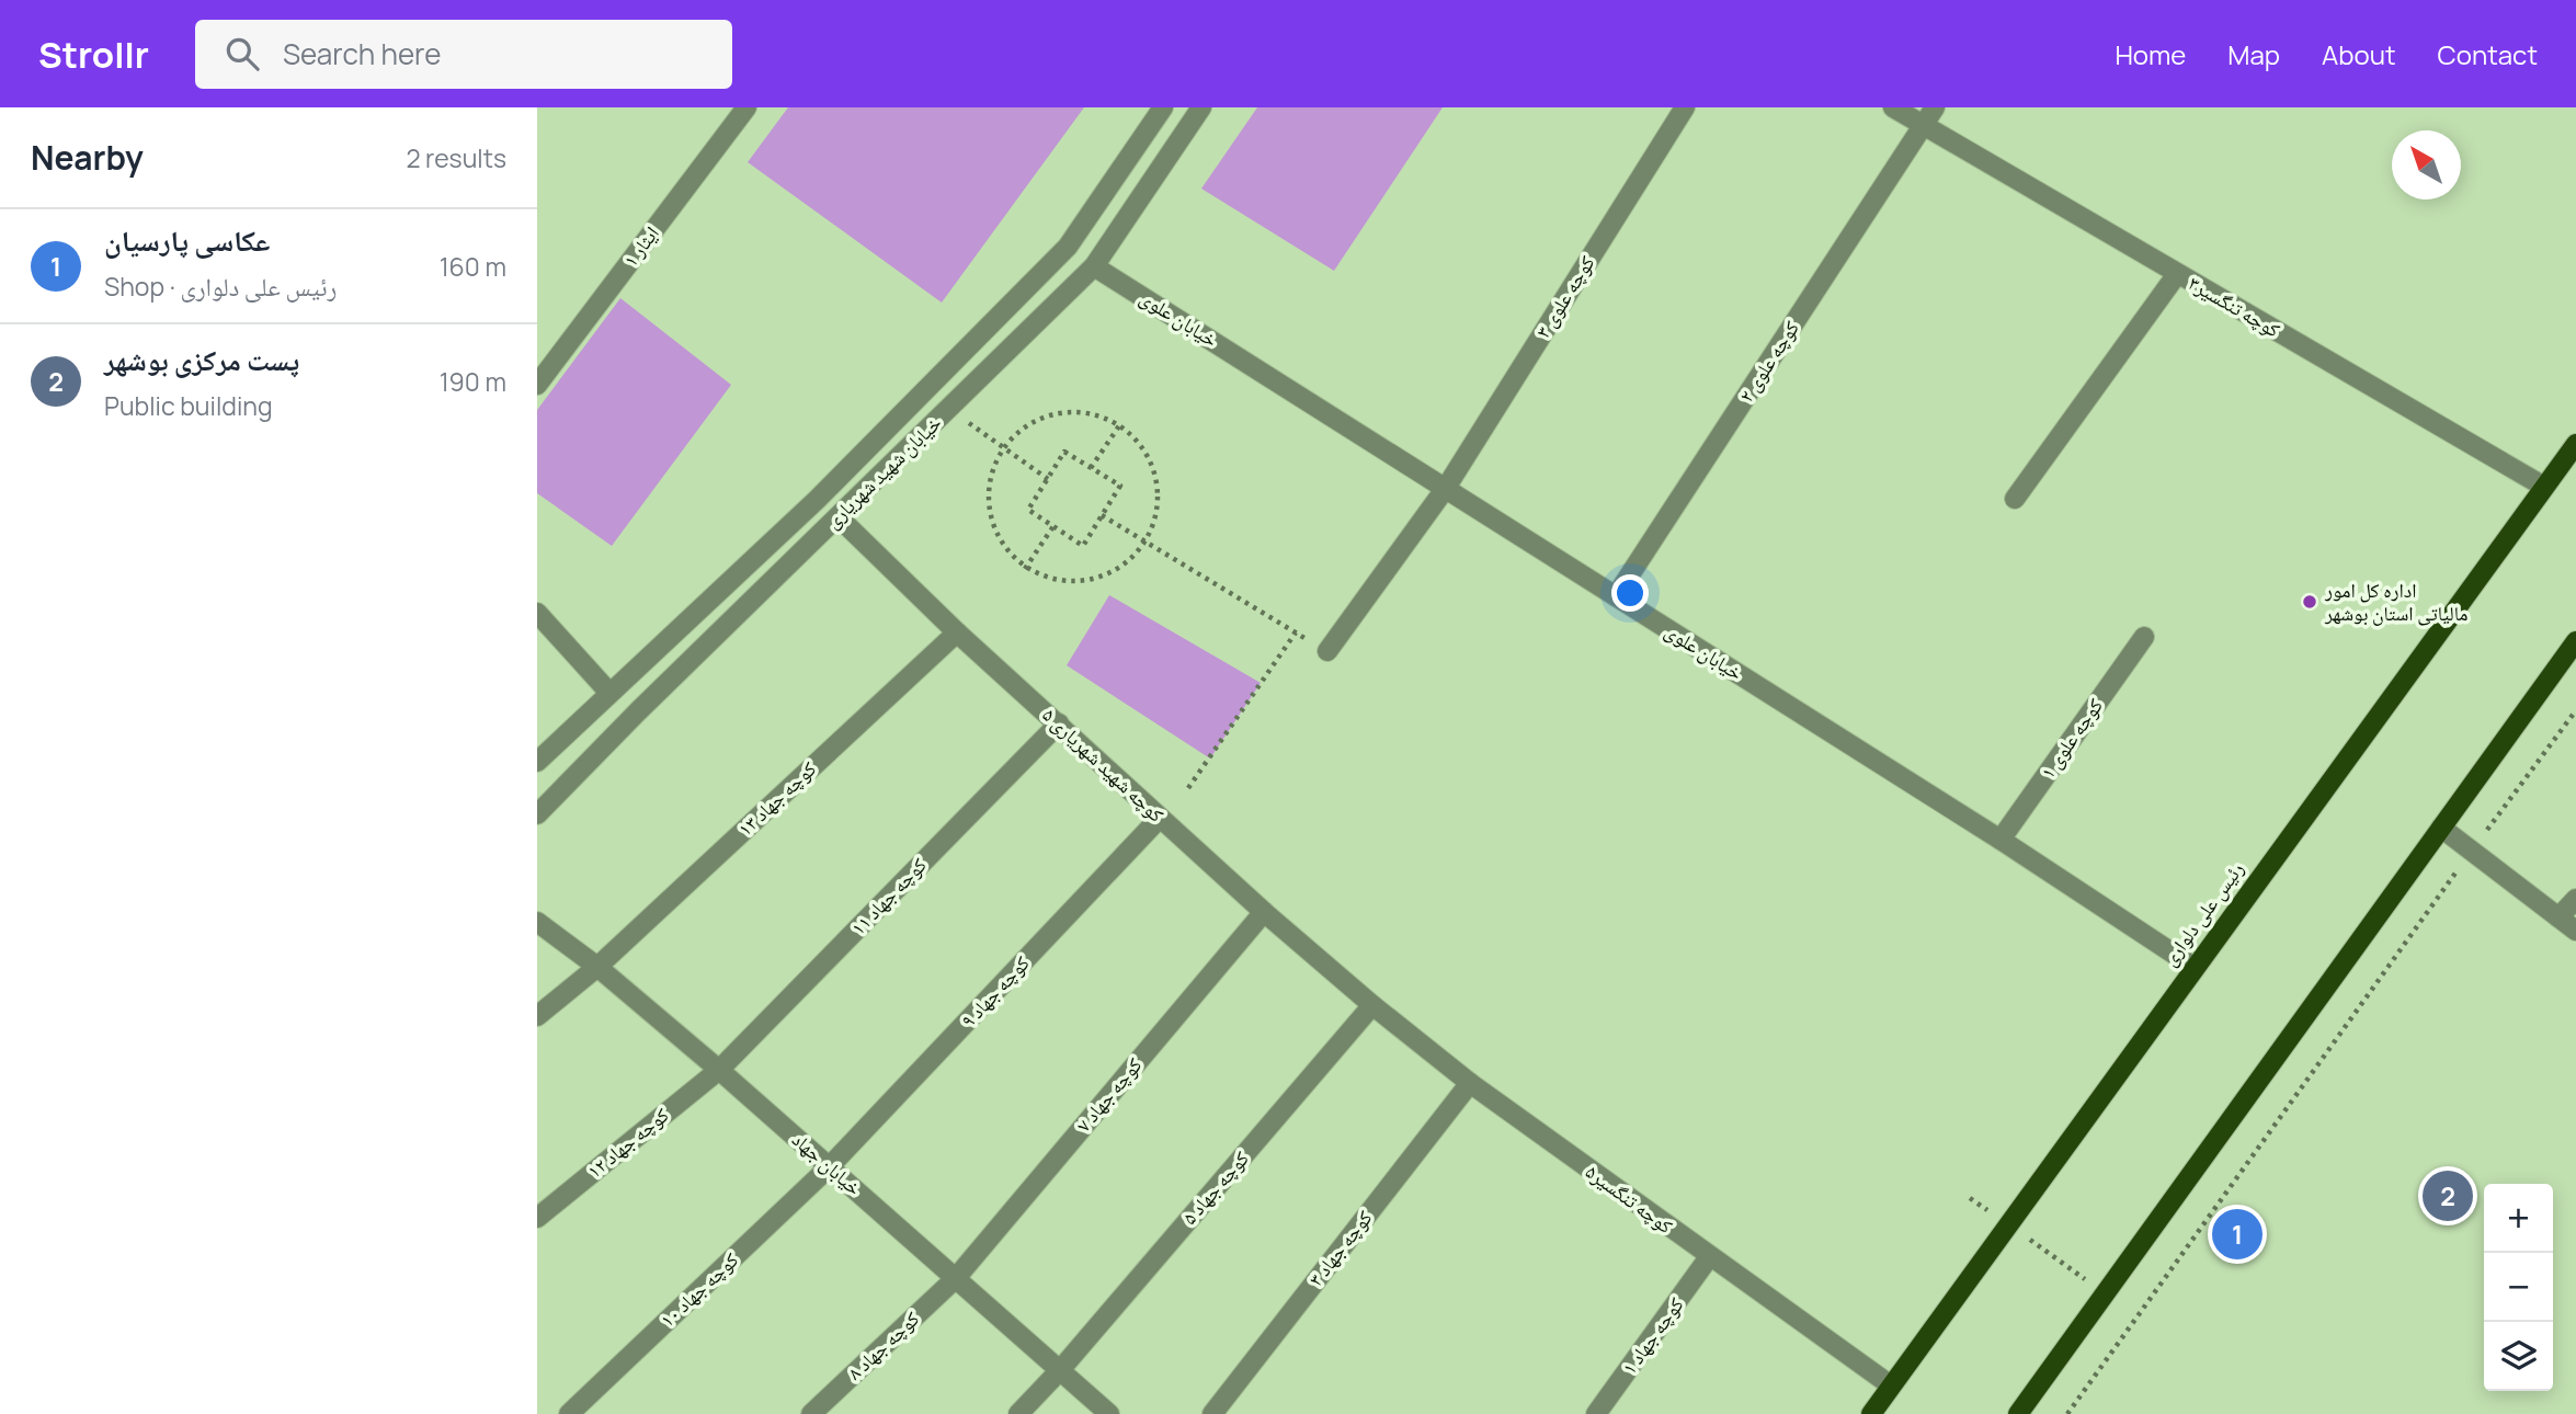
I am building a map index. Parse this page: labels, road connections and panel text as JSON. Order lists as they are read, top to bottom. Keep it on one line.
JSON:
{"streets":{"main road":["رئیس علی دلواری"],"street":["ایثار ۱","کوچه علوی ۳","کوچه تنگسیر۳","خیابان علوی","کوچه علوی ۲","خیابان شهید شهریاری","کوچه علوی ۱","کوچه شهید شهریاری ۵","کوچه جهاد ۱۳","کوچه جهاد ۱۱","کوچه جهاد ۹","کوچه جهاد ۷","کوچه جهاد ۱۲","خیابان جهاد","کوچه جهاد ۵","کوچه تنگسیر۵","کوچه جهاد ۳","کوچه جهاد ۱۰","کوچه جهاد ۱","کوچه جهاد ۸"]},"crossings":[["کوچه علوی ۳","خیابان علوی"],["کوچه تنگسیر۳","کوچه علوی ۲"],["کوچه تنگسیر۳","رئیس علی دلواری"],["خیابان علوی","کوچه علوی ۲"],["خیابان علوی","خیابان شهید شهریاری"],["خیابان علوی","کوچه علوی ۱"],["خیابان علوی","رئیس علی دلواری"],["خیابان شهید شهریاری","کوچه شهید شهریاری ۵"],["کوچه شهید شهریاری ۵","کوچه جهاد ۱۳"],["کوچه شهید شهریاری ۵","کوچه جهاد ۱۱"],["کوچه شهید شهریاری ۵","کوچه جهاد ۹"],["کوچه شهید شهریاری ۵","کوچه جهاد ۷"],["کوچه شهید شهریاری ۵","کوچه جهاد ۵"],["کوچه شهید شهریاری ۵","کوچه تنگسیر۵"],["کوچه جهاد ۱۳","خیابان جهاد"],["کوچه جهاد ۱۱","کوچه جهاد ۱۲"],["کوچه جهاد ۱۱","خیابان جهاد"],["رئیس علی دلواری","کوچه تنگسیر۵"],["کوچه جهاد ۹","خیابان جهاد"],["کوچه جهاد ۹","کوچه جهاد ۱۰"],["کوچه جهاد ۷","خیابان جهاد"],["کوچه جهاد ۷","کوچه جهاد ۸"],["کوچه جهاد ۱۲","خیابان جهاد"],["خیابان جهاد","کوچه جهاد ۵"],["خیابان جهاد","کوچه جهاد ۱۰"],["خیابان جهاد","کوچه جهاد ۸"],["کوچه جهاد ۵","کوچه تنگسیر۵"],["کوچه تنگسیر۵","کوچه جهاد ۳"],["کوچه تنگسیر۵","کوچه جهاد ۱"]],"places":["اداره کل امور مالیاتی استان بوشهر"],"north":"top left","page":{"header":"Strollr","search":"Search here","nav":["Home","Map","About","Contact"],"heading":["Nearby","2 results"],"list":[{"mark":"1","name":"عکاسی پارسیان","note":"Shop · رئیس علی دلواری","value":"160 m"},{"mark":"2","name":"پست مرکزی بوشهر","note":"Public building","value":"190 m"}],"pins":["2","1"],"map_buttons":["+","−"]}}
